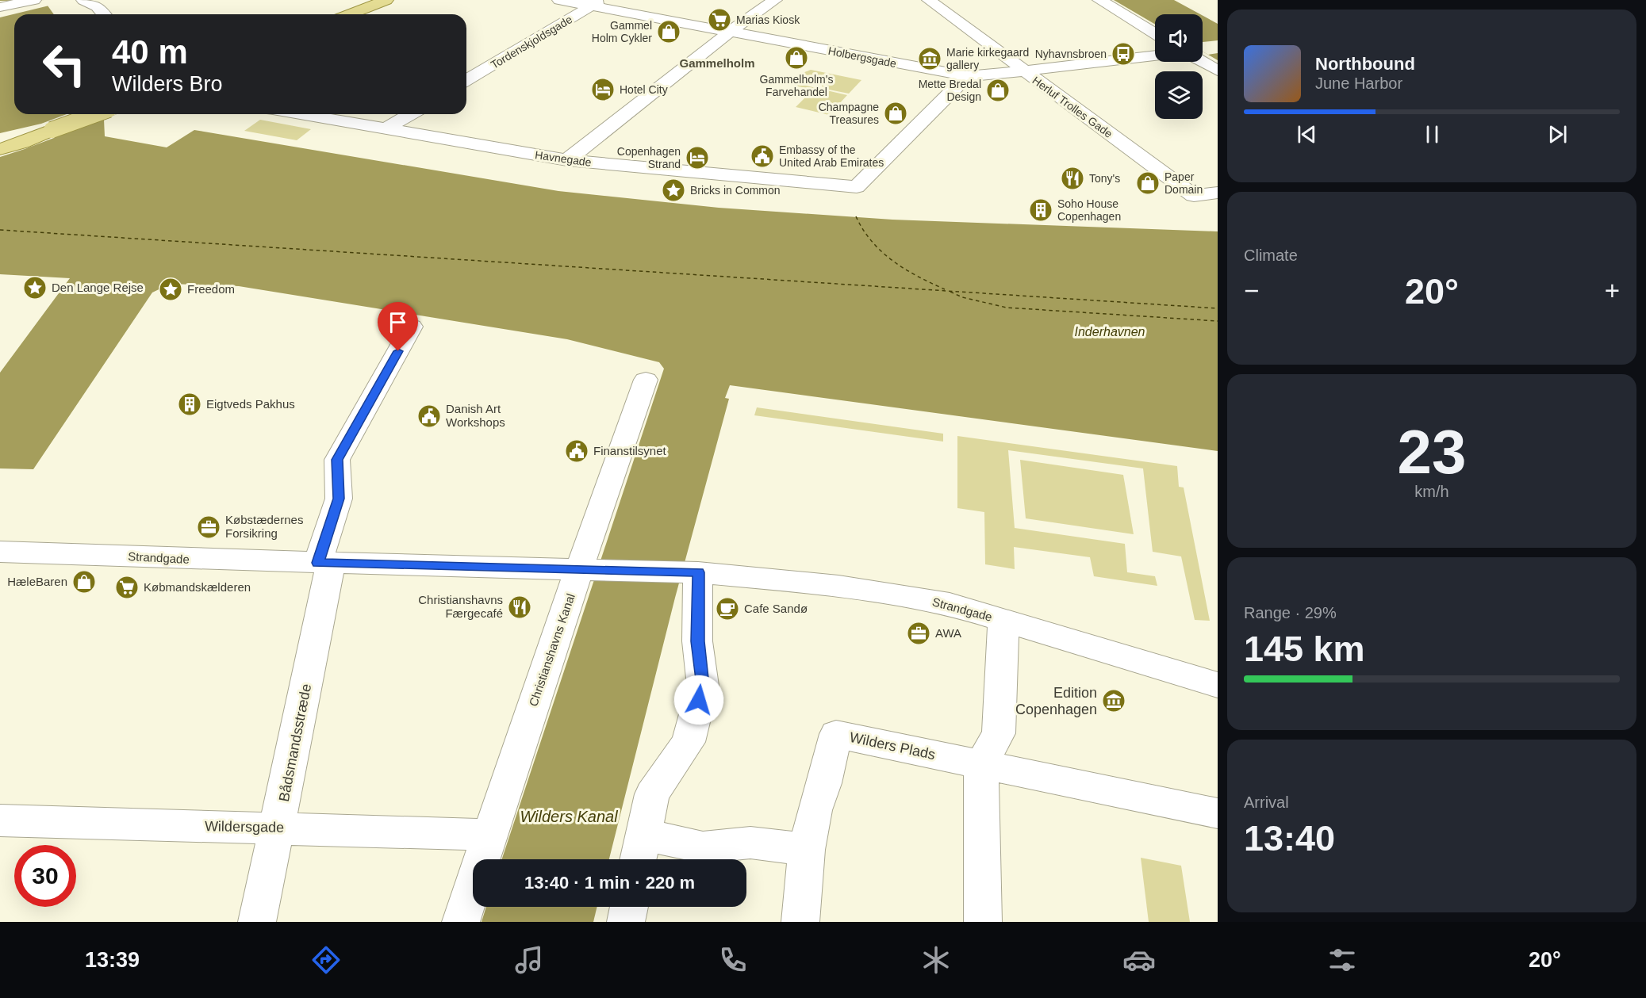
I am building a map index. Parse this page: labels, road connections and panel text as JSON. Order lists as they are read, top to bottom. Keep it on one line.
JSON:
{"streets":{"street":["Tordenskjoldsgade","Holbergsgade","Herluf Trolles Gade","Havnegade","Strandgade","Christianshavns Kanal","Bådsmandsstræde","Wilders Plads","Wildersgade"]},"crossings":[["Tordenskjoldsgade","Holbergsgade"],["Holbergsgade","Herluf Trolles Gade"],["Holbergsgade","Havnegade"],["Strandgade","Christianshavns Kanal"],["Strandgade","Bådsmandsstræde"],["Christianshavns Kanal","Wildersgade"],["Bådsmandsstræde","Wildersgade"]],"districts":["Gammelholm"],"water":["Inderhavnen","Wilders Kanal"],"places":{"supermarket":["Marias Kiosk","Købmandskælderen"],"shop":["Gammel Holm Cykler","Gammelholm's Farvehandel","Mette Bredal Design","Champagne Treasures","Paper Domain","HæleBaren"],"bus stop":["Nyhavnsbroen"],"museum":["Marie kirkegaard gallery","Edition Copenhagen"],"hotel":["Hotel City","Copenhagen Strand"],"public building":["Embassy of the United Arab Emirates","Danish Art Workshops","Finanstilsynet"],"restaurant":["Tony's","Christianshavns Færgecafé"],"place":["Bricks in Common","Den Lange Rejse","Freedom"],"building":["Soho House Copenhagen","Eigtveds Pakhus"],"office":["Købstædernes Forsikring","AWA"],"cafe":["Cafe Sandø"]},"page":{"turn":["40 m","Wilders Bro"],"song":["Northbound","June Harbor"],"tile":["Climate",["23","km/h"],["Range · 29%","145 km"],["Arrival","13:40"]],"heat":["−","20°","+"],"limit":"30","trip":"13:40 · 1 min · 220 m","tabs":["13:39","20°"]}}
